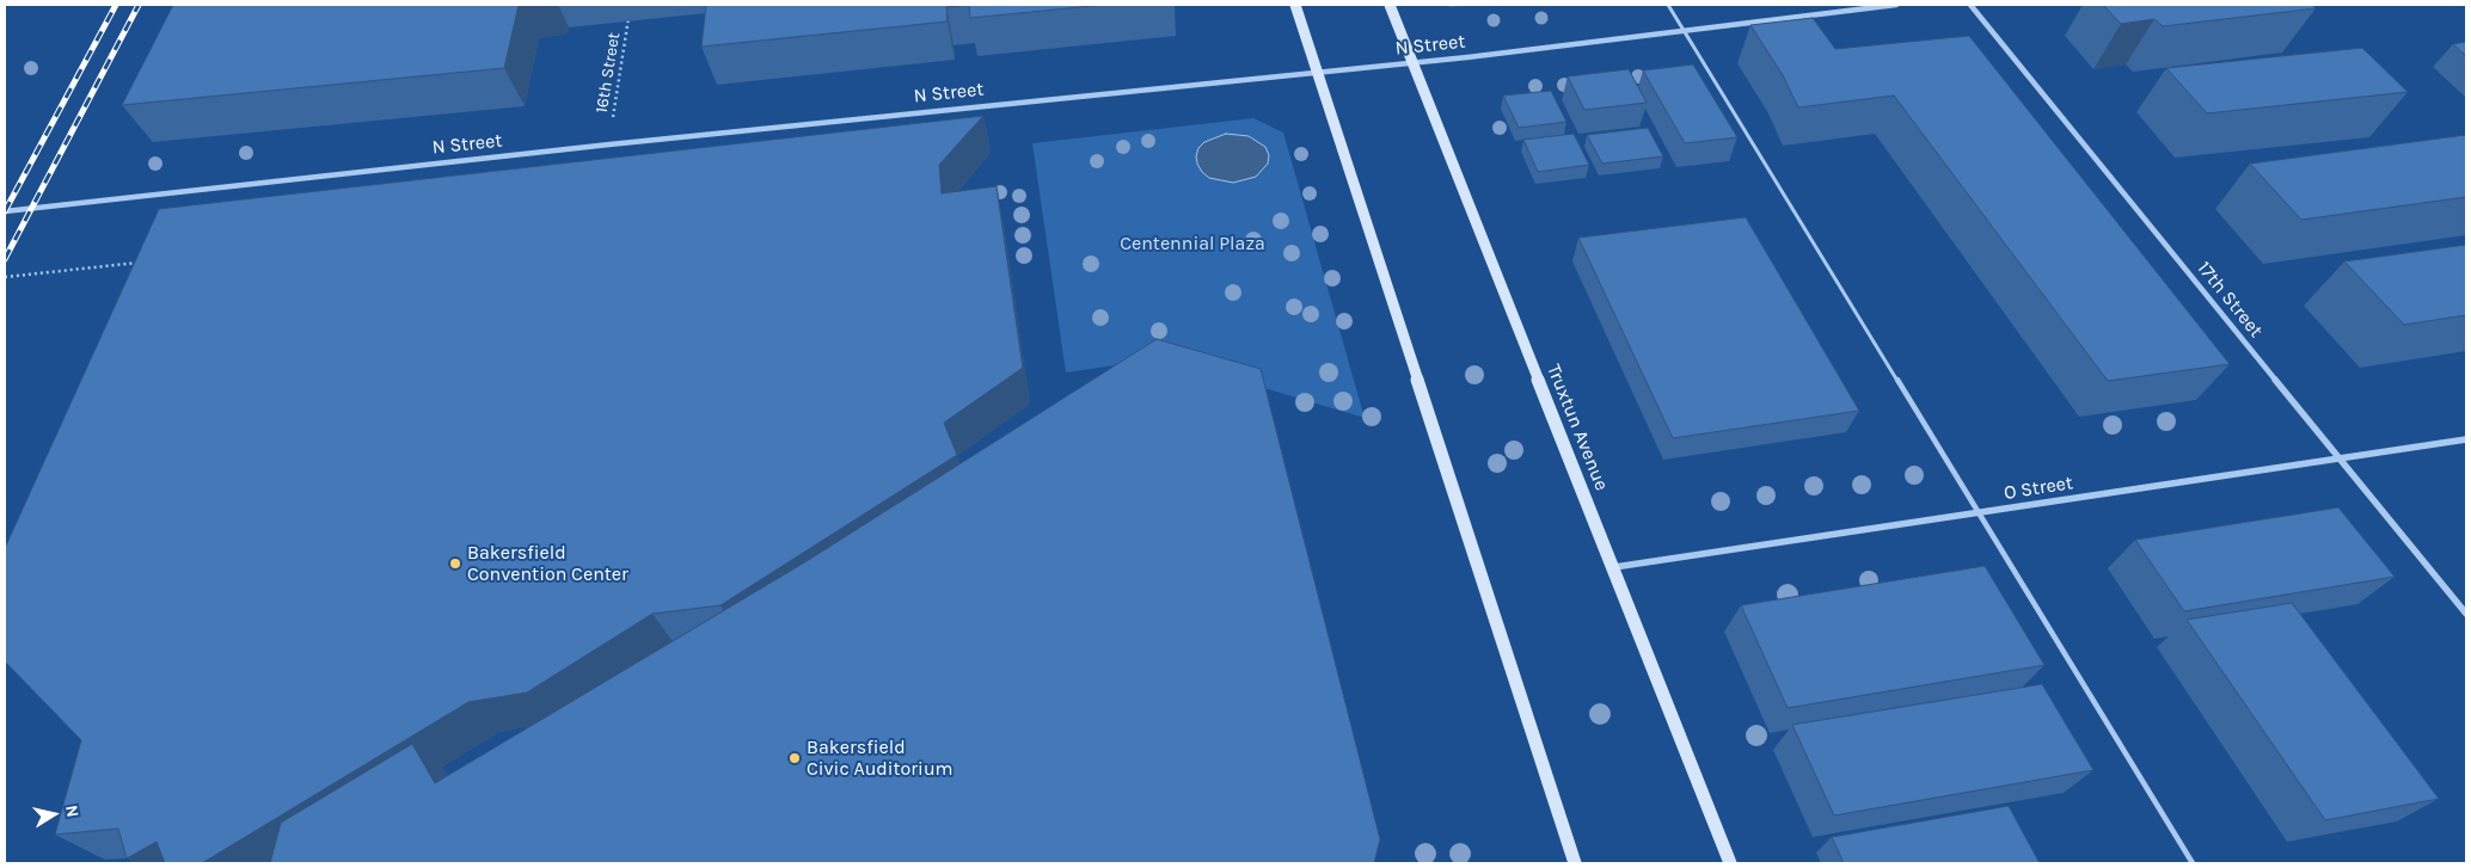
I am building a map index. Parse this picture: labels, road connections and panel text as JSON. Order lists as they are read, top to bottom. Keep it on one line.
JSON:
{"streets":{"main road":["Truxtun Avenue"],"street":["N Street","17th Street","O Street"],"path":["16th Street"]},"crossings":[["N Street","16th Street"],["N Street","Truxtun Avenue"],["17th Street","O Street"],["Truxtun Avenue","O Street"]],"parks":["Centennial Plaza"],"places":["Bakersfield Convention Center","Bakersfield Civic Auditorium"],"north":"right"}
